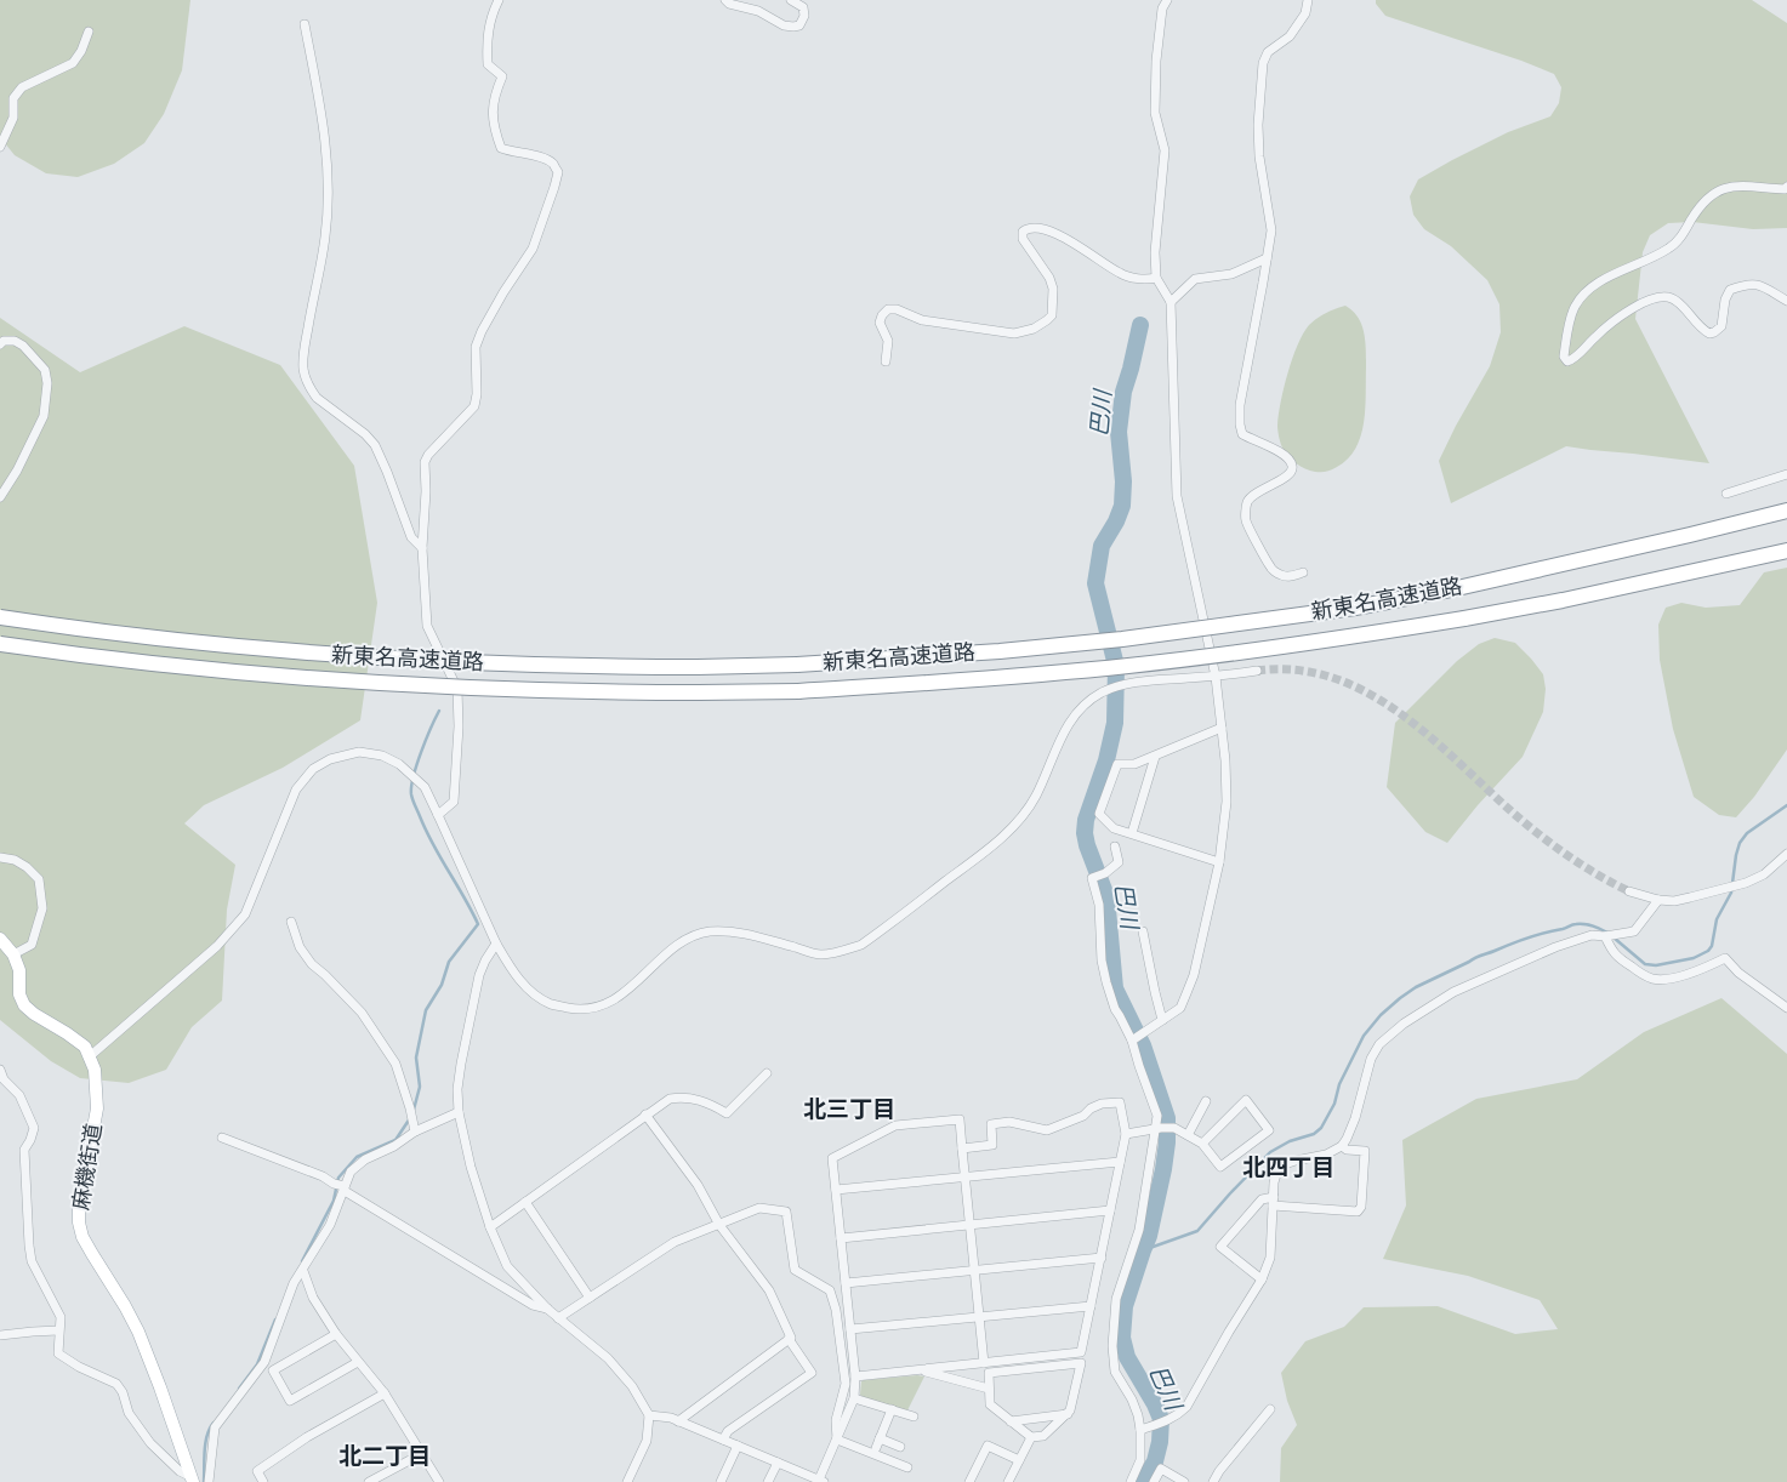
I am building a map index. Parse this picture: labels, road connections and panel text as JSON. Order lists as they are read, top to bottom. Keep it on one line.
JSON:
{"streets":{"highway":["新東名高速道路"],"main road":["麻機街道"]},"districts":["北三丁目","北四丁目","北二丁目"],"water":["巴川"]}
